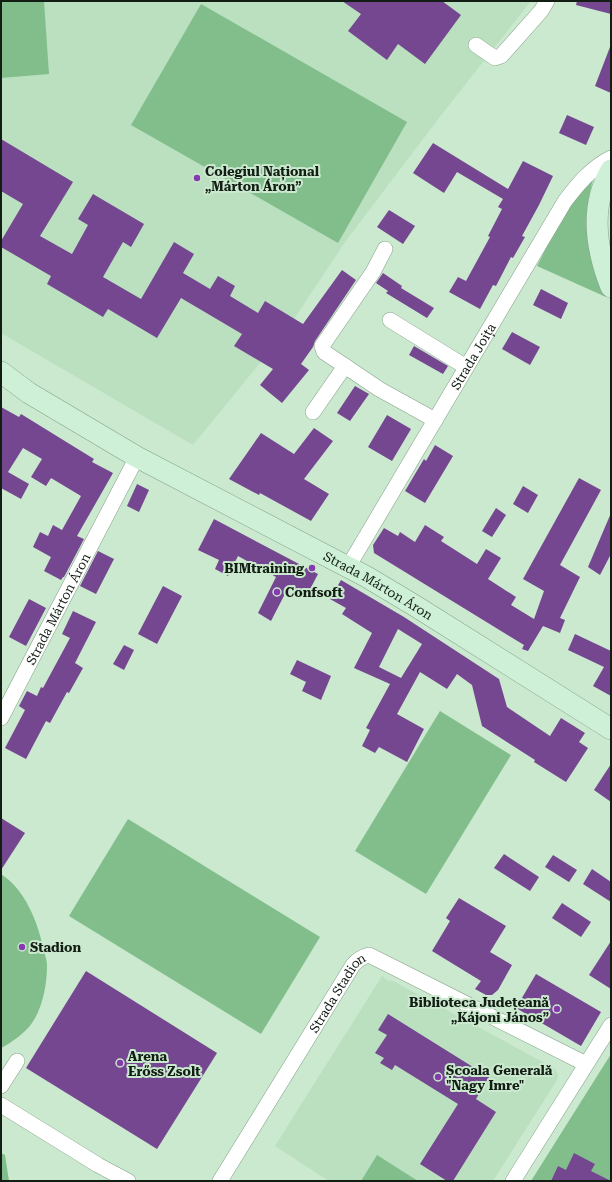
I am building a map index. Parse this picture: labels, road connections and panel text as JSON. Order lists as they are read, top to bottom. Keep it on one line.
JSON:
{"streets":{"main road":["Strada Márton Áron"],"street":["Strada Joița","Strada Stadion"]},"crossings":[["Strada Joița","Strada Márton Áron"]],"places":["Colegiul Național „Márton Áron”","BIMtraining","Confsoft","Stadion","Biblioteca Județeană „Kájoni János”","Arena Erőss Zsolt","Școala Generală \"Nagy Imre\""]}
